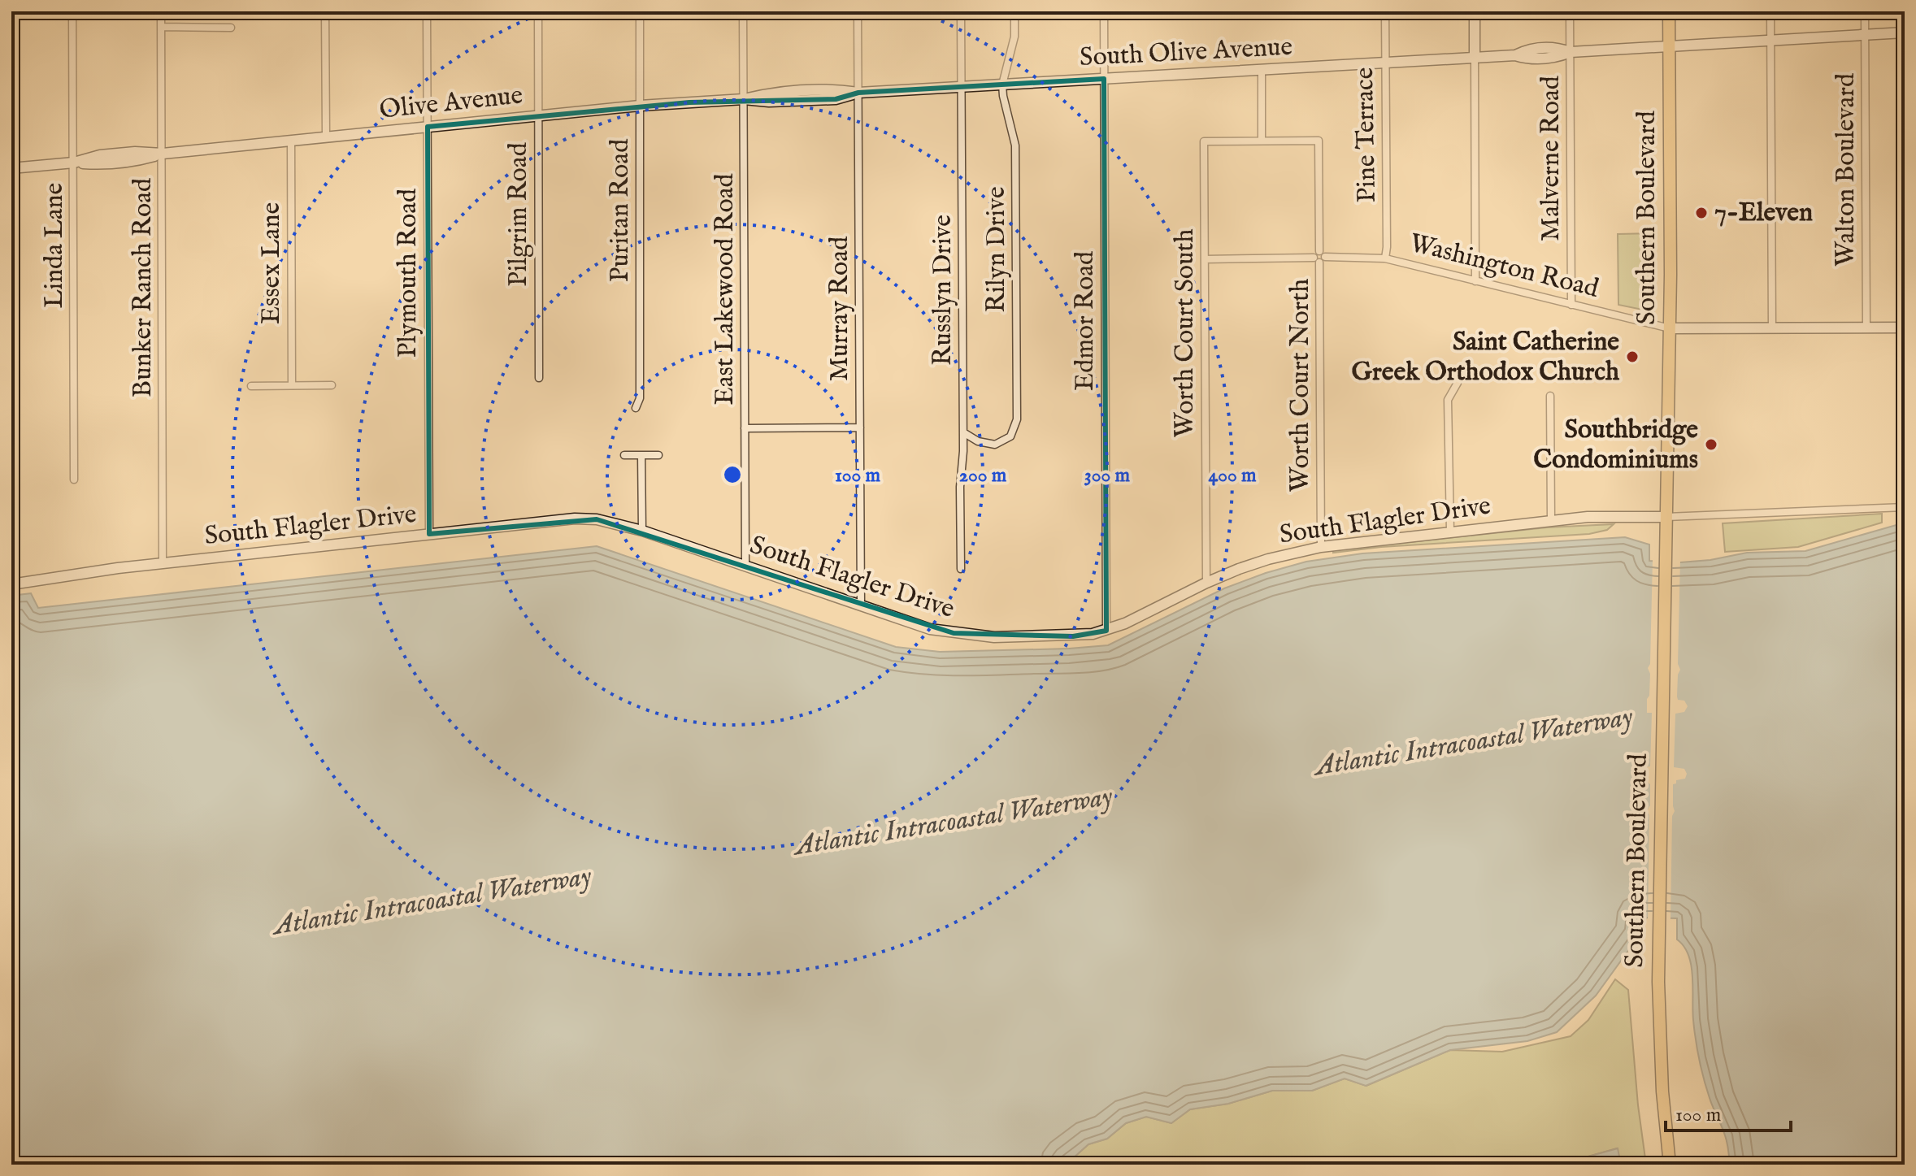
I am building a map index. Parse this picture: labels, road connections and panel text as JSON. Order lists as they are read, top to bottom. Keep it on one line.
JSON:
{"streets":{"main road":["Southern Boulevard"],"street":["South Olive Avenue","Olive Avenue","Pine Terrace","Malverne Road","Walton Boulevard","Puritan Road","Pilgrim Road","Linda Lane","Rilyn Drive","Essex Lane","Washington Road","Plymouth Road","Bunker Ranch Road","East Lakewood Road","Russlyn Drive","Murray Road","Edmor Road","Worth Court South","Worth Court North","South Flagler Drive"]},"crossings":[["South Olive Avenue","Olive Avenue"],["South Olive Avenue","Pine Terrace"],["South Olive Avenue","Malverne Road"],["South Olive Avenue","Walton Boulevard"],["South Olive Avenue","Southern Boulevard"],["South Olive Avenue","Rilyn Drive"],["South Olive Avenue","Russlyn Drive"],["South Olive Avenue","Murray Road"],["South Olive Avenue","Edmor Road"],["Olive Avenue","Puritan Road"],["Olive Avenue","Pilgrim Road"],["Olive Avenue","Linda Lane"],["Olive Avenue","Essex Lane"],["Olive Avenue","Plymouth Road"],["Olive Avenue","Bunker Ranch Road"],["Olive Avenue","East Lakewood Road"],["Olive Avenue","Murray Road"],["Pine Terrace","Washington Road"],["Malverne Road","Washington Road"],["Walton Boulevard","Washington Road"],["Southern Boulevard","Washington Road"],["Southern Boulevard","South Flagler Drive"],["Rilyn Drive","Russlyn Drive"],["Washington Road","Worth Court South"],["Washington Road","Worth Court North"],["Plymouth Road","South Flagler Drive"],["Bunker Ranch Road","South Flagler Drive"],["East Lakewood Road","South Flagler Drive"],["Murray Road","South Flagler Drive"],["Edmor Road","South Flagler Drive"],["Worth Court South","Worth Court North"],["Worth Court South","South Flagler Drive"],["Worth Court North","South Flagler Drive"]],"water":["Atlantic Intracoastal Waterway"],"places":["7-Eleven","Saint Catherine Greek Orthodox Church","Southbridge Condominiums"],"scale_bar":"100 m","rings":["100 m","200 m","300 m","400 m"]}
